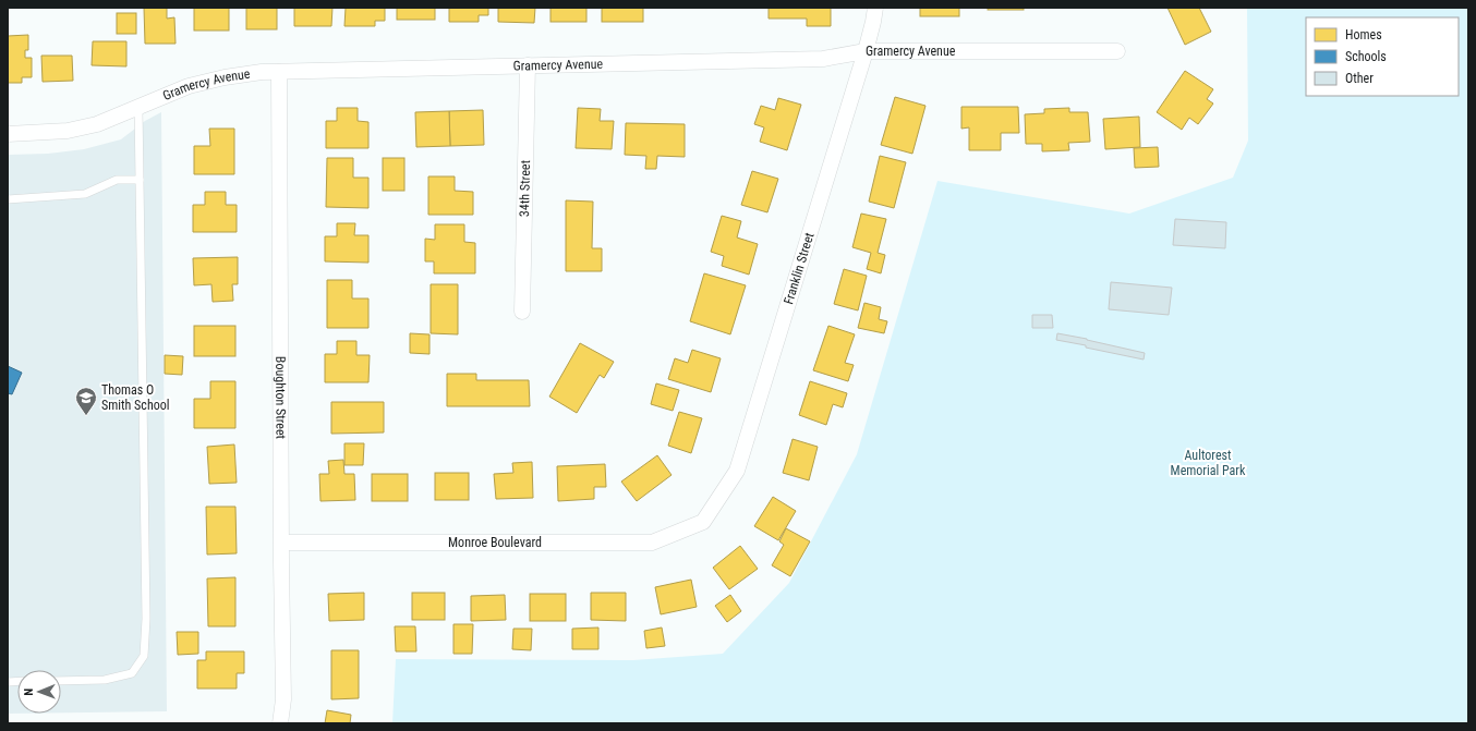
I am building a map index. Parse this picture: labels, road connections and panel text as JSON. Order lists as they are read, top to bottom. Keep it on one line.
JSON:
{"streets":{"street":["Gramercy Avenue","34th Street","Franklin Street","Boughton Street","Monroe Boulevard"]},"crossings":[["Gramercy Avenue","34th Street"],["Gramercy Avenue","Franklin Street"],["Gramercy Avenue","Boughton Street"],["Franklin Street","Monroe Boulevard"],["Boughton Street","Monroe Boulevard"]],"parks":["Aultorest Memorial Park"],"places":{"school or university":["Thomas O Smith School"]},"legend":["Homes","Schools","Other"],"north":"left"}
